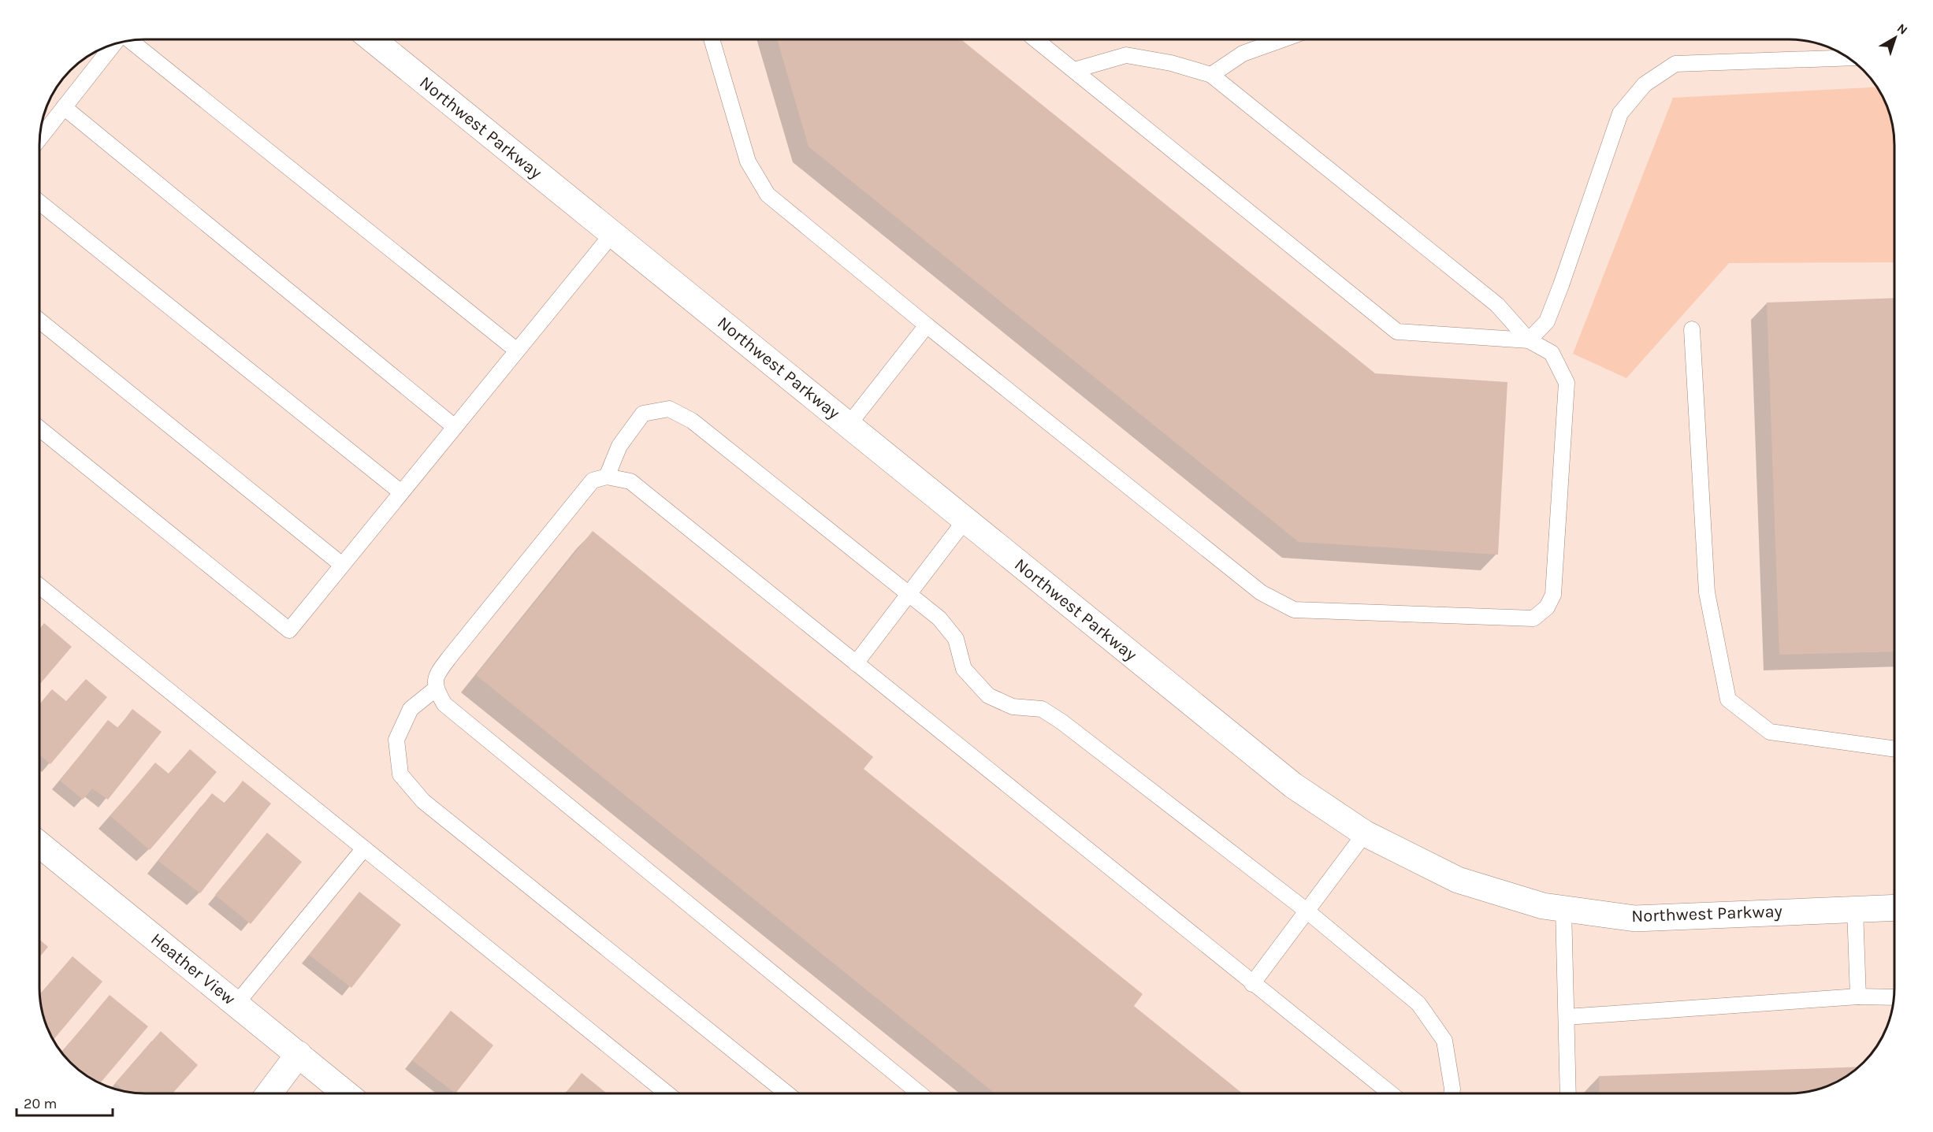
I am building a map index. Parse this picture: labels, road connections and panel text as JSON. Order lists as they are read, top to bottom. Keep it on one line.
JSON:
{"streets":{"street":["Northwest Parkway","Heather View"]},"scale_bar":"20 m","north":"top right"}
